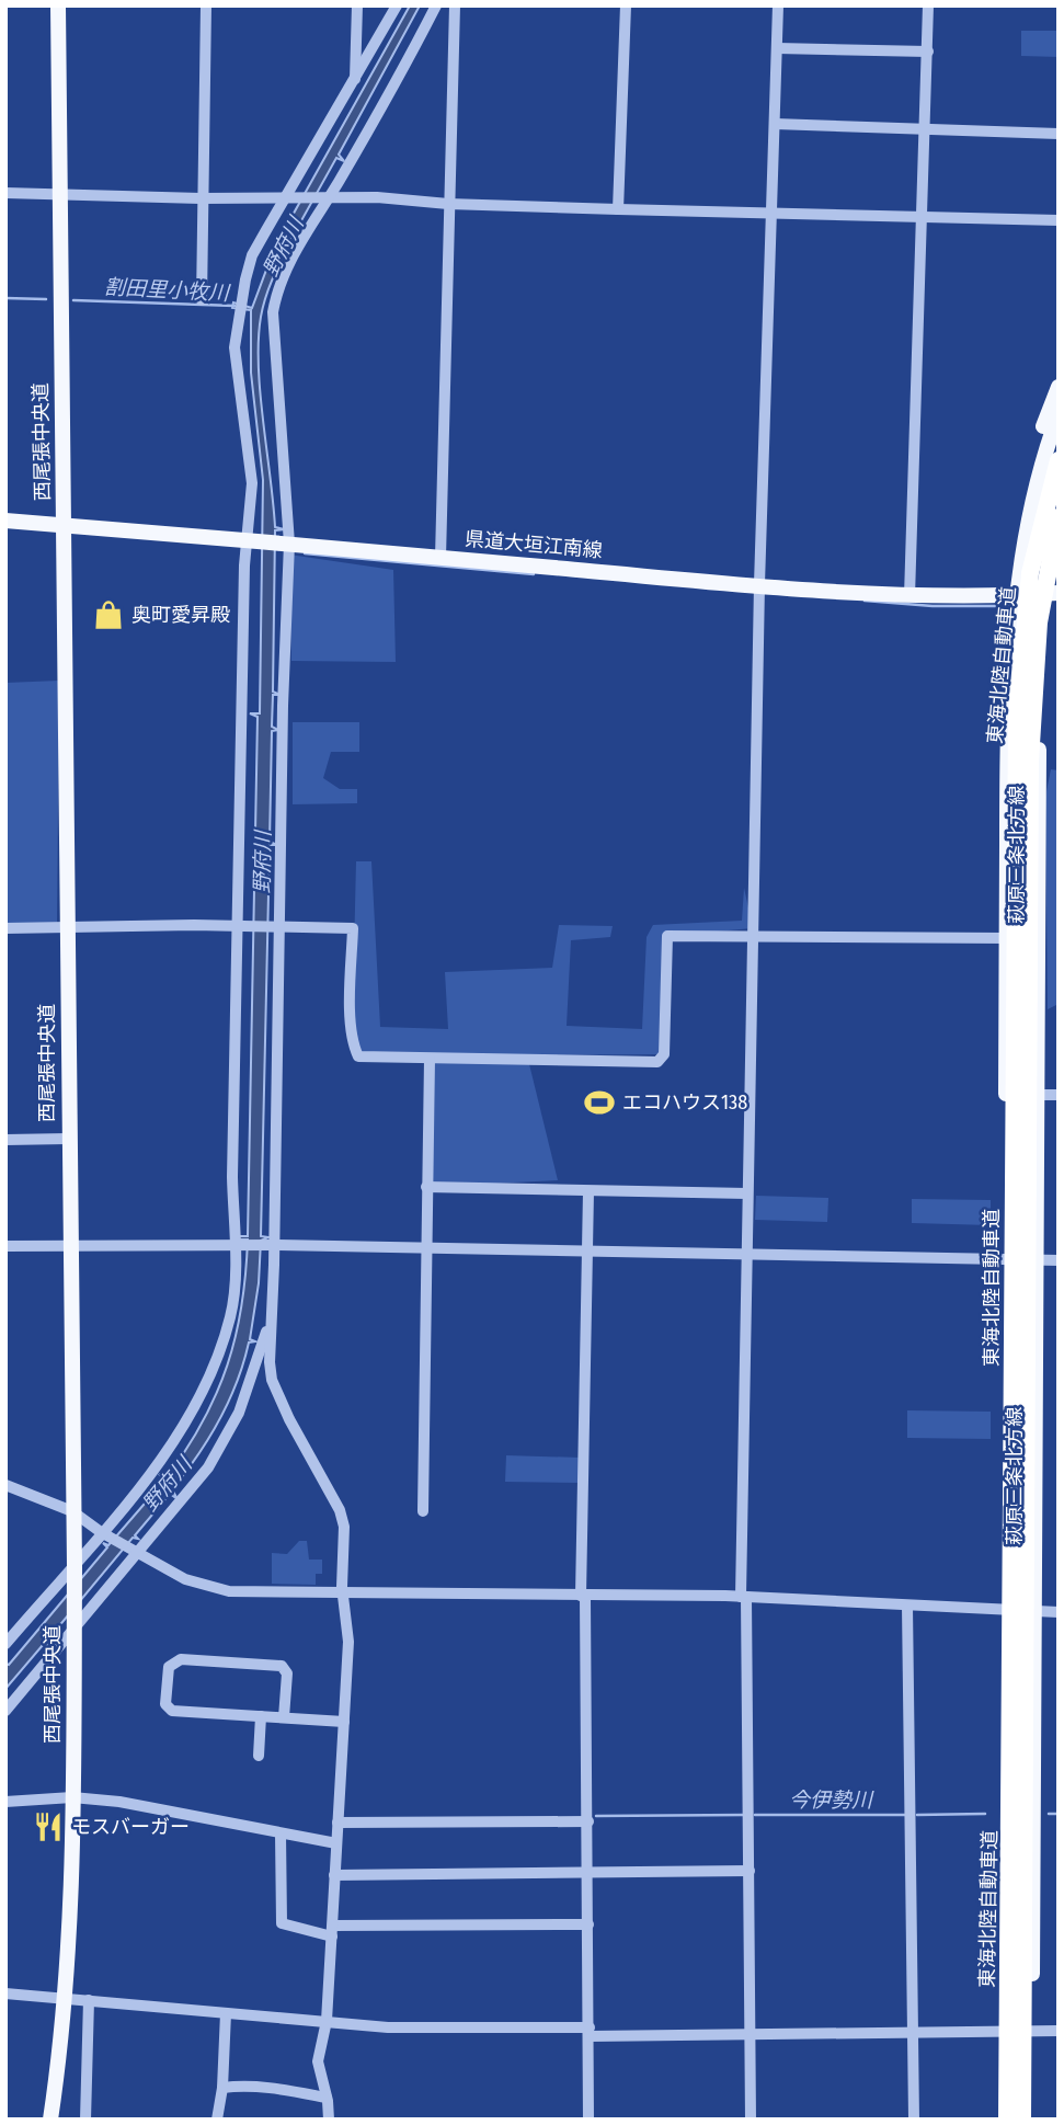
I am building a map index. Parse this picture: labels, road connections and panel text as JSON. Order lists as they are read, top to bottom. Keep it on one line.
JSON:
{"streets":{"highway":["東海北陸自動車道"],"main road":["西尾張中央道","県道大垣江南線","萩原三条北方線"]},"crossings":[["西尾張中央道","県道大垣江南線"],["県道大垣江南線","萩原三条北方線"]],"water":["野府川","割田里小牧川","今伊勢川"],"places":{"shop":["奥町愛昇殿"],"sports":["エコハウス138"],"restaurant":["モスバーガー"]}}
